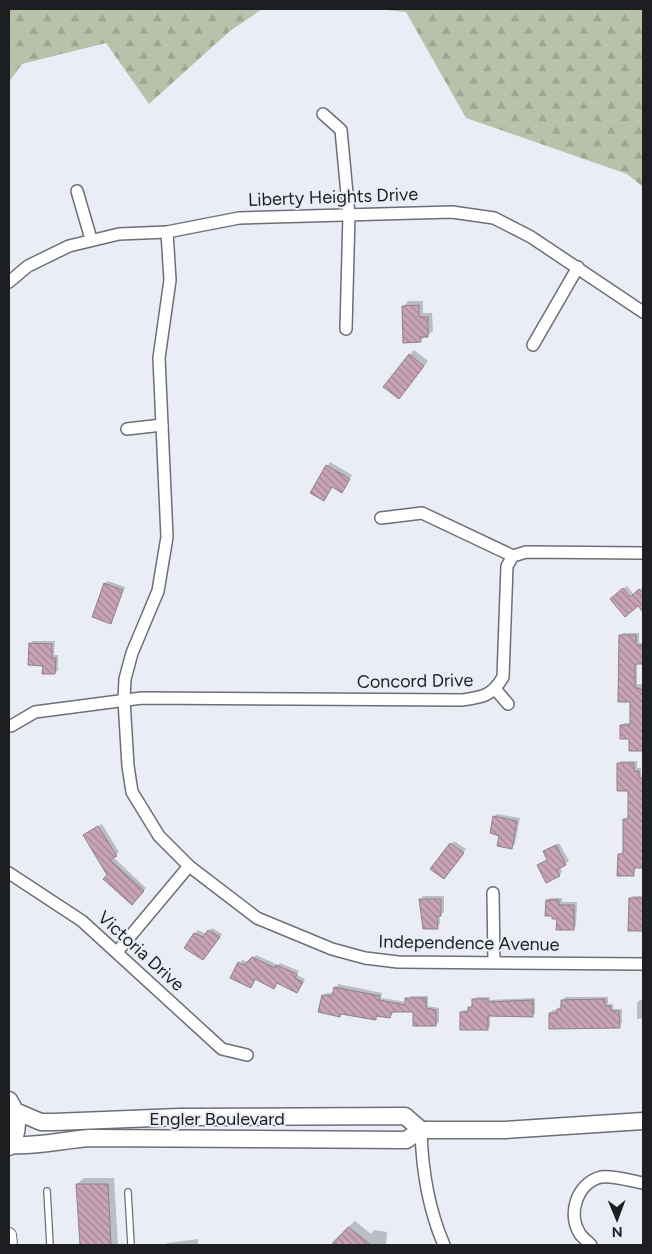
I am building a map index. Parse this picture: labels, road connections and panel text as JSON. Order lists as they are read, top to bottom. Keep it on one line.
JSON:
{"streets":{"main road":["Engler Boulevard"],"street":["Liberty Heights Drive","Concord Drive","Independence Avenue","Victoria Drive"]},"crossings":[["Liberty Heights Drive","Independence Avenue"],["Concord Drive","Independence Avenue"]],"north":"bottom"}
